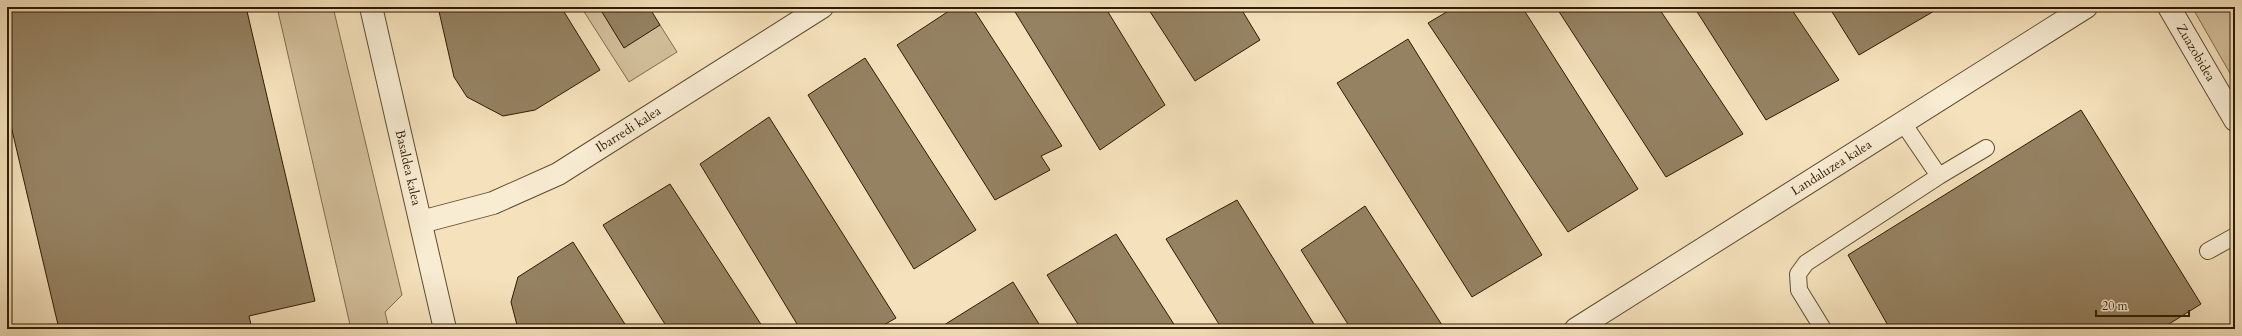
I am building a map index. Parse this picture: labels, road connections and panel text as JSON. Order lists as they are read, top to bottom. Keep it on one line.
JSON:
{"streets":{"street":["Zuazobidea","Ibarredi kalea","Basaldea kalea","Landaluzea kalea"]},"crossings":[["Ibarredi kalea","Basaldea kalea"]],"scale_bar":"20 m"}
